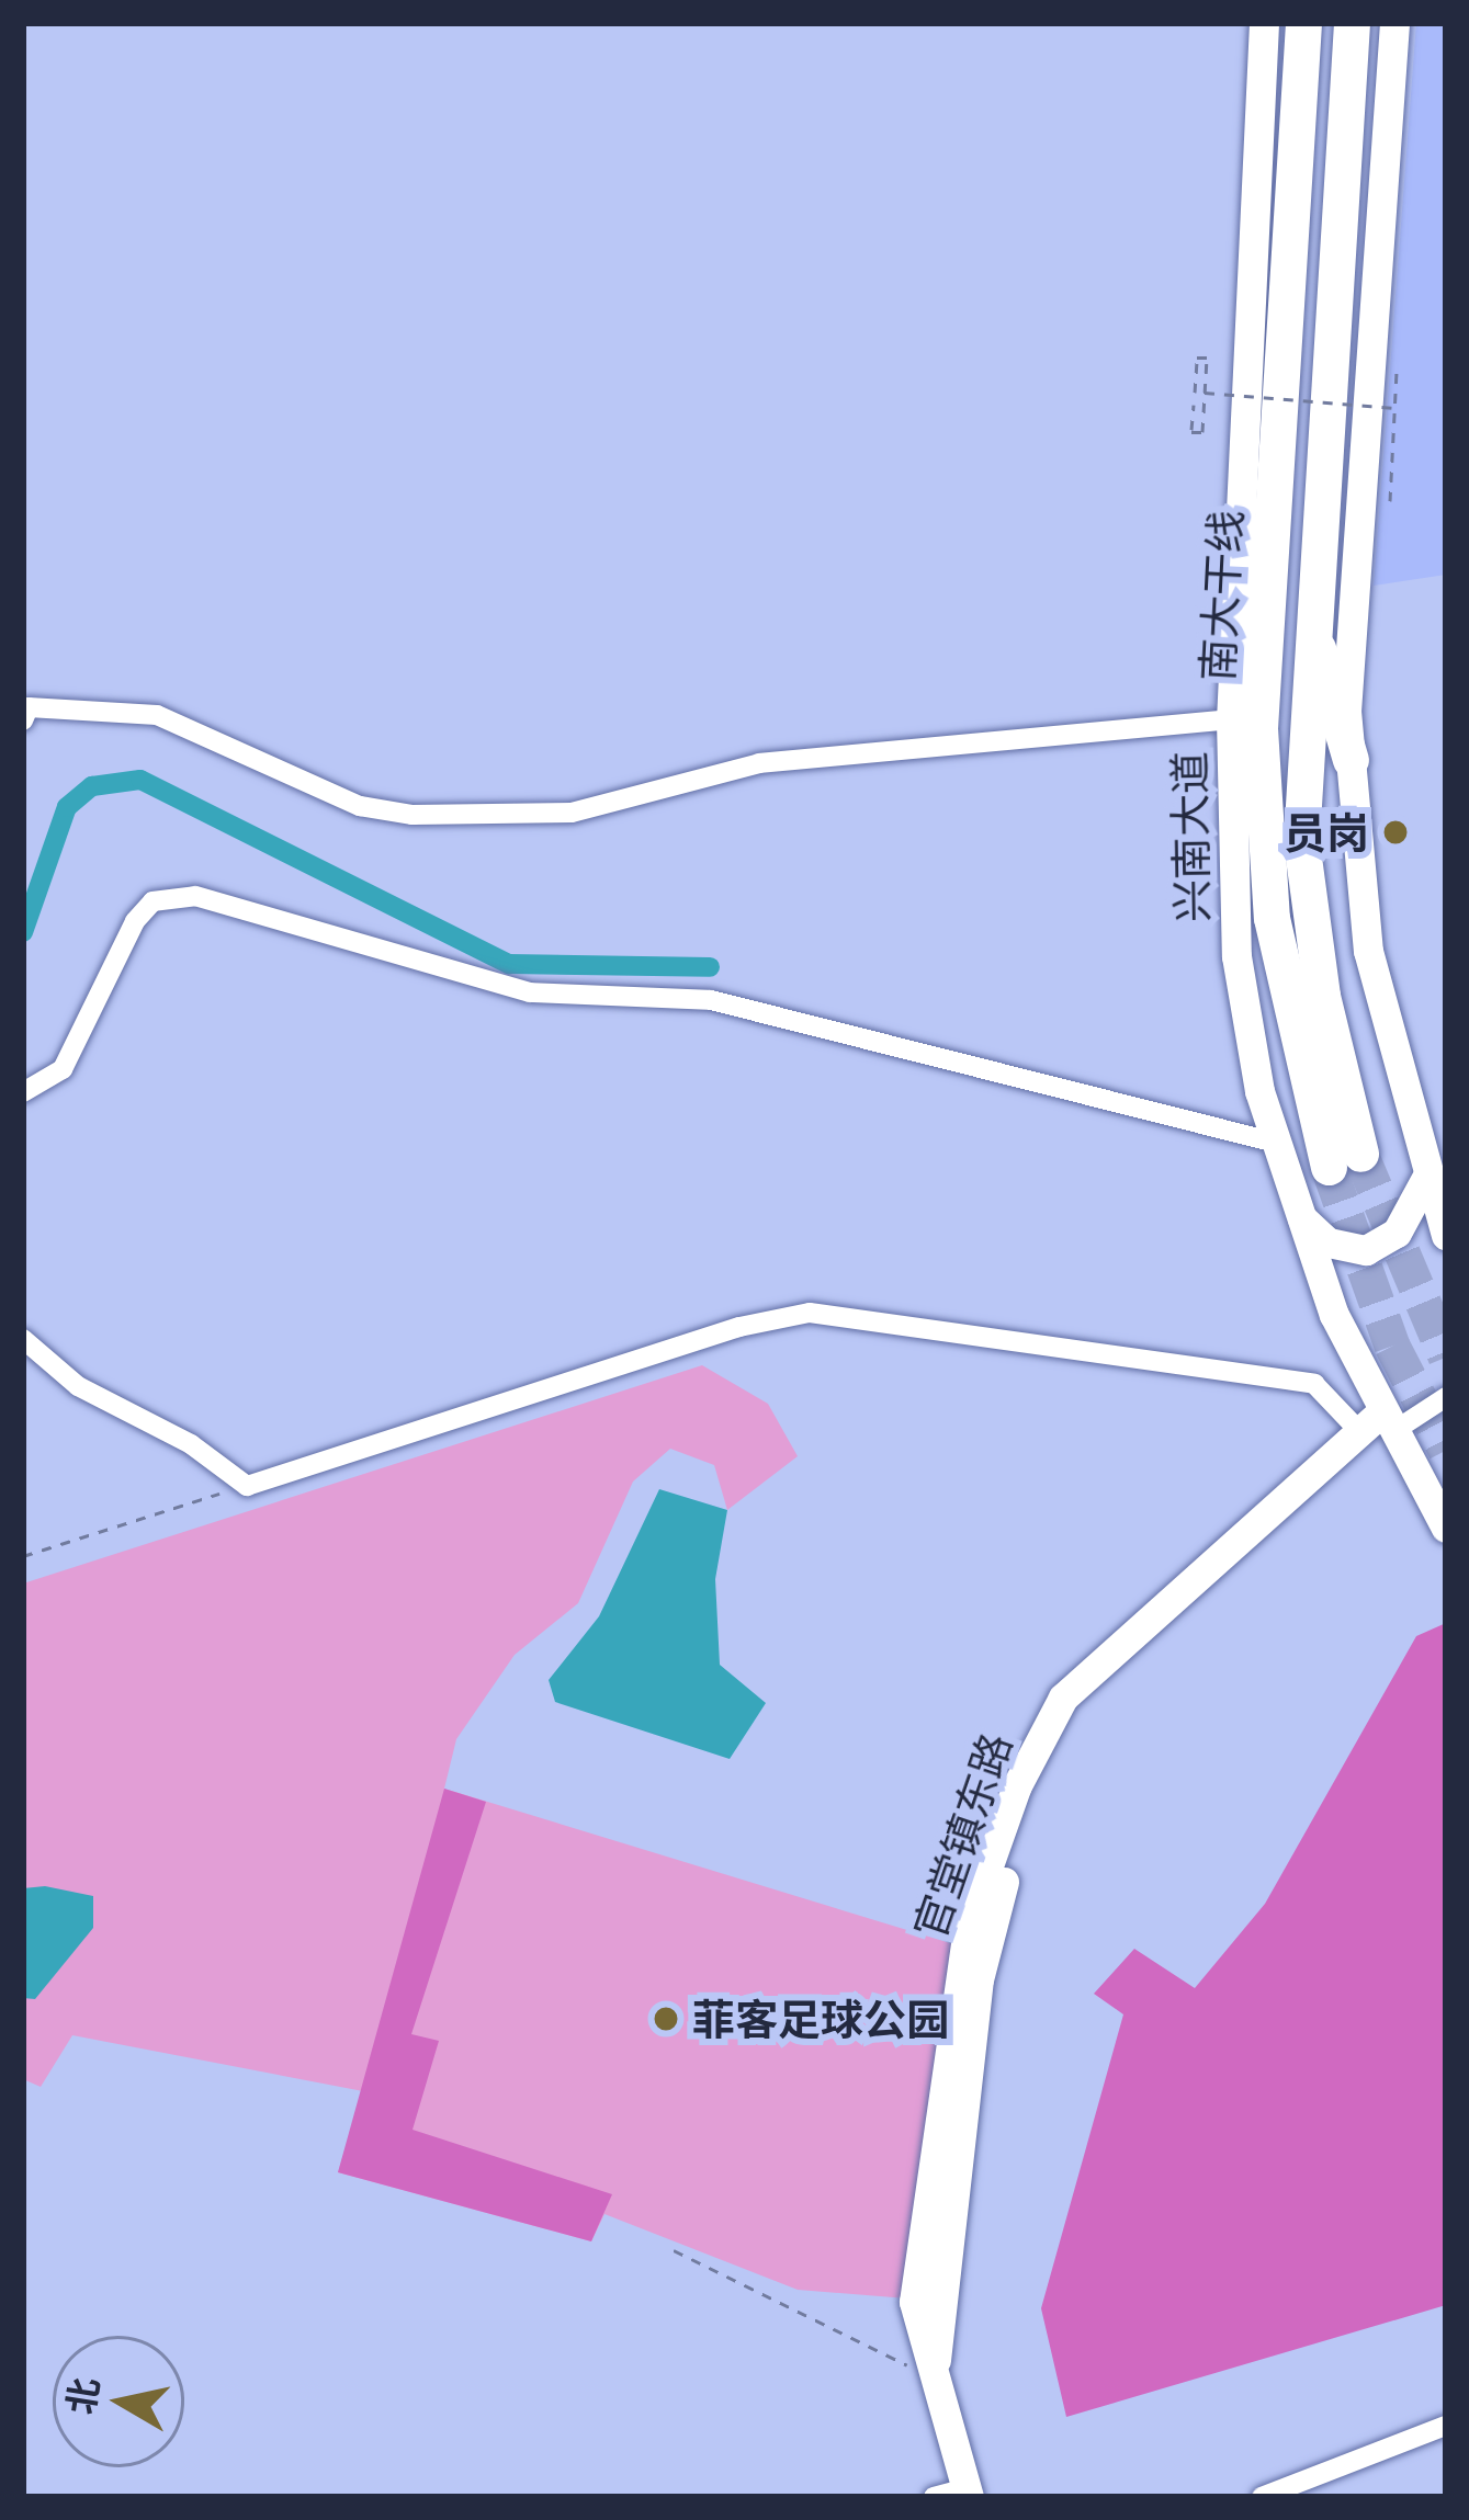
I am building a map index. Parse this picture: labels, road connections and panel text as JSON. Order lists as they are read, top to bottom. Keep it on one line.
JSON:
{"streets":{"highway":["南大干线"],"main road":["兴南大道","官堂镇东路"]},"crossings":[["兴南大道","官堂镇东路"]],"places":["员岗","菲客足球公园"],"north":"left"}
